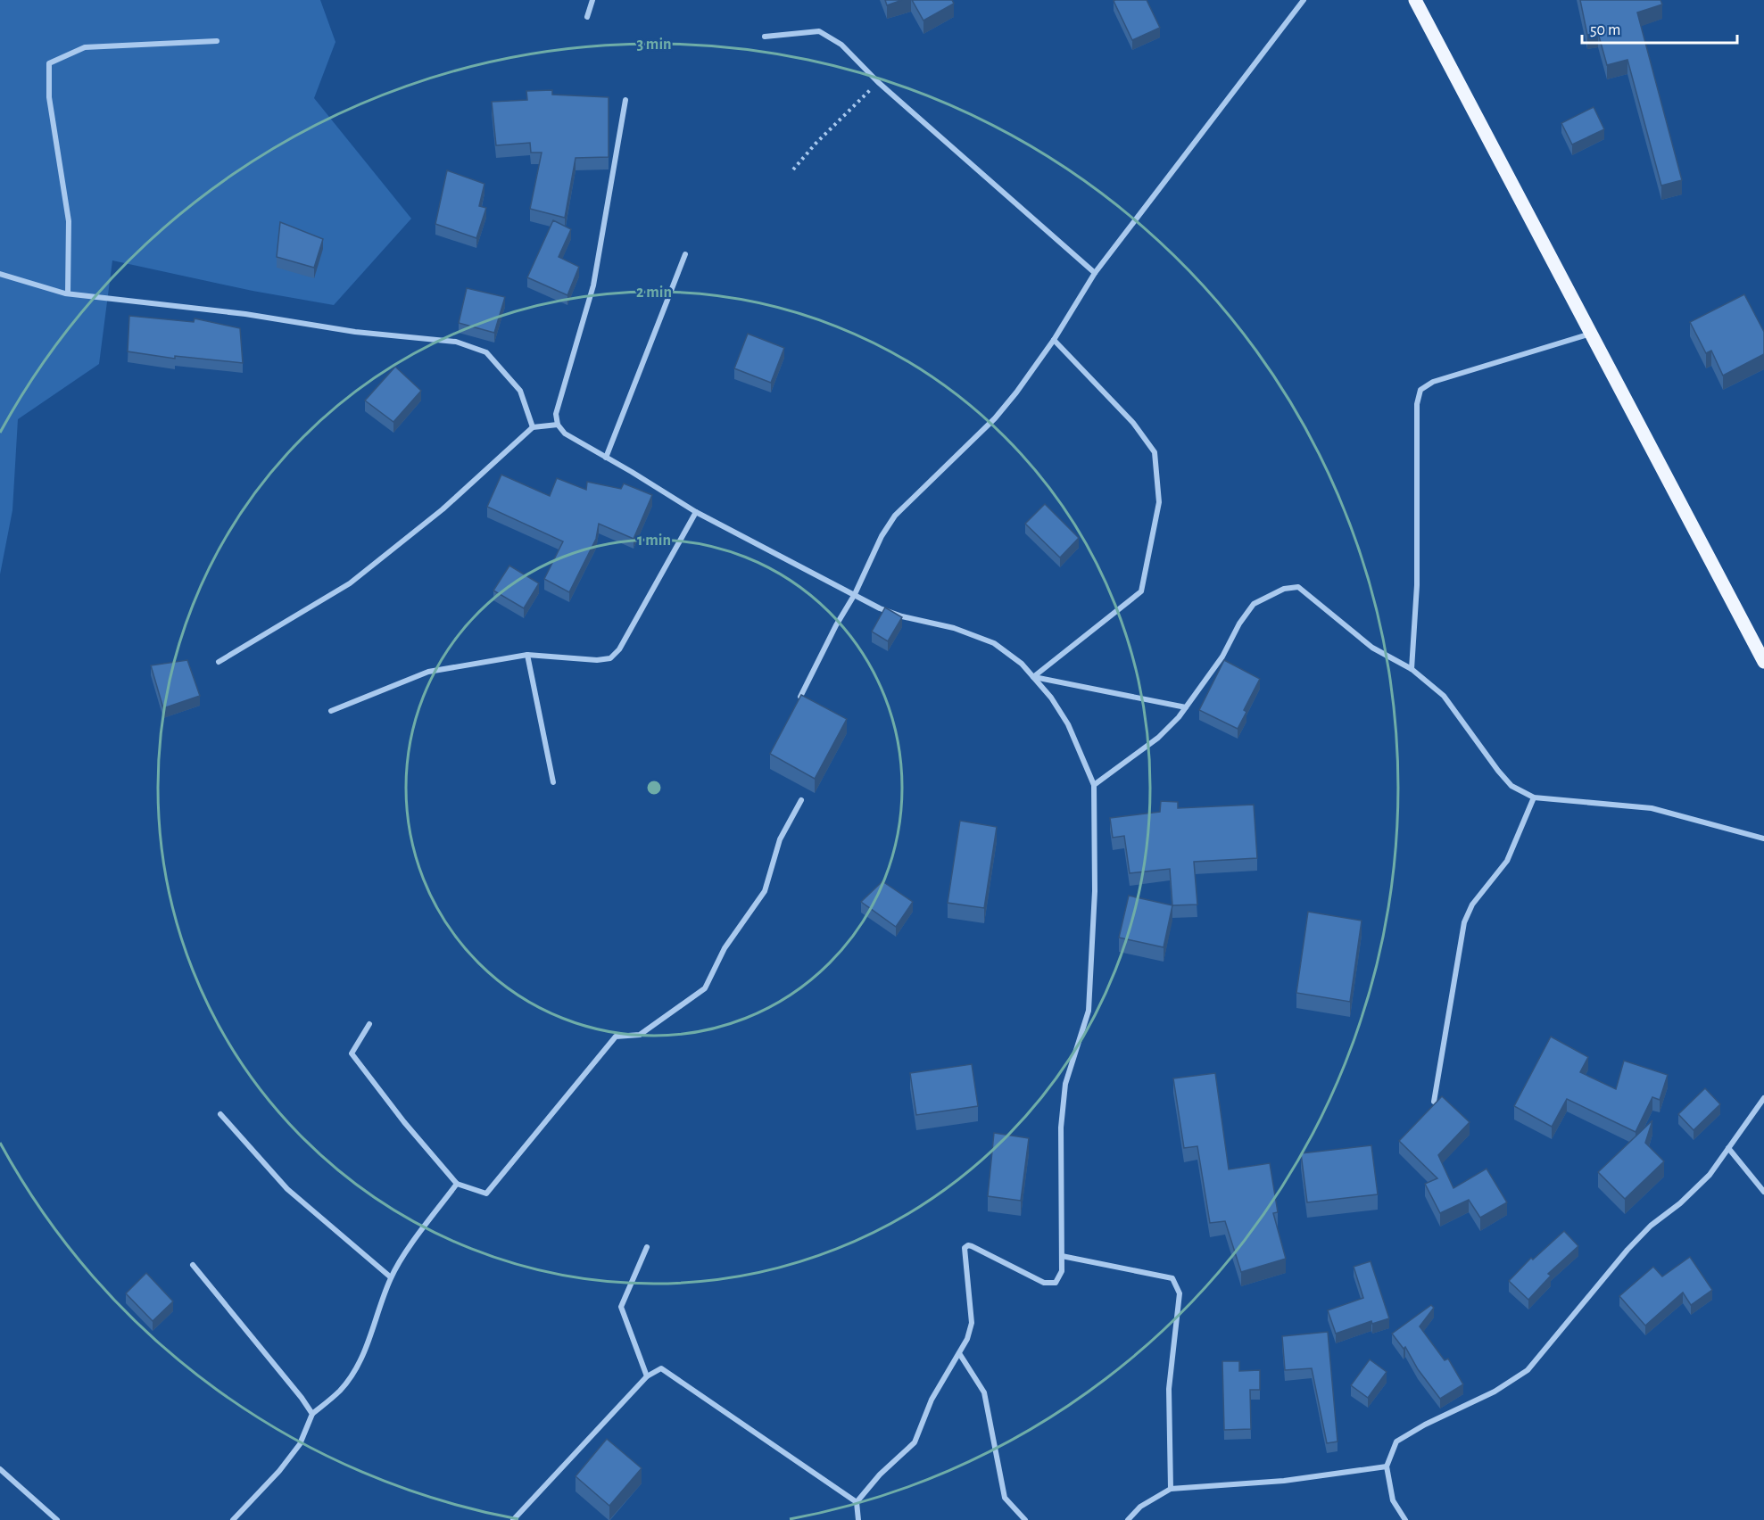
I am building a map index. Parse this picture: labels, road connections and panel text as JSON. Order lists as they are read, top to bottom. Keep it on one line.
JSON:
{"scale_bar":"50 m","rings":["3 min","2 min","1 min"]}
